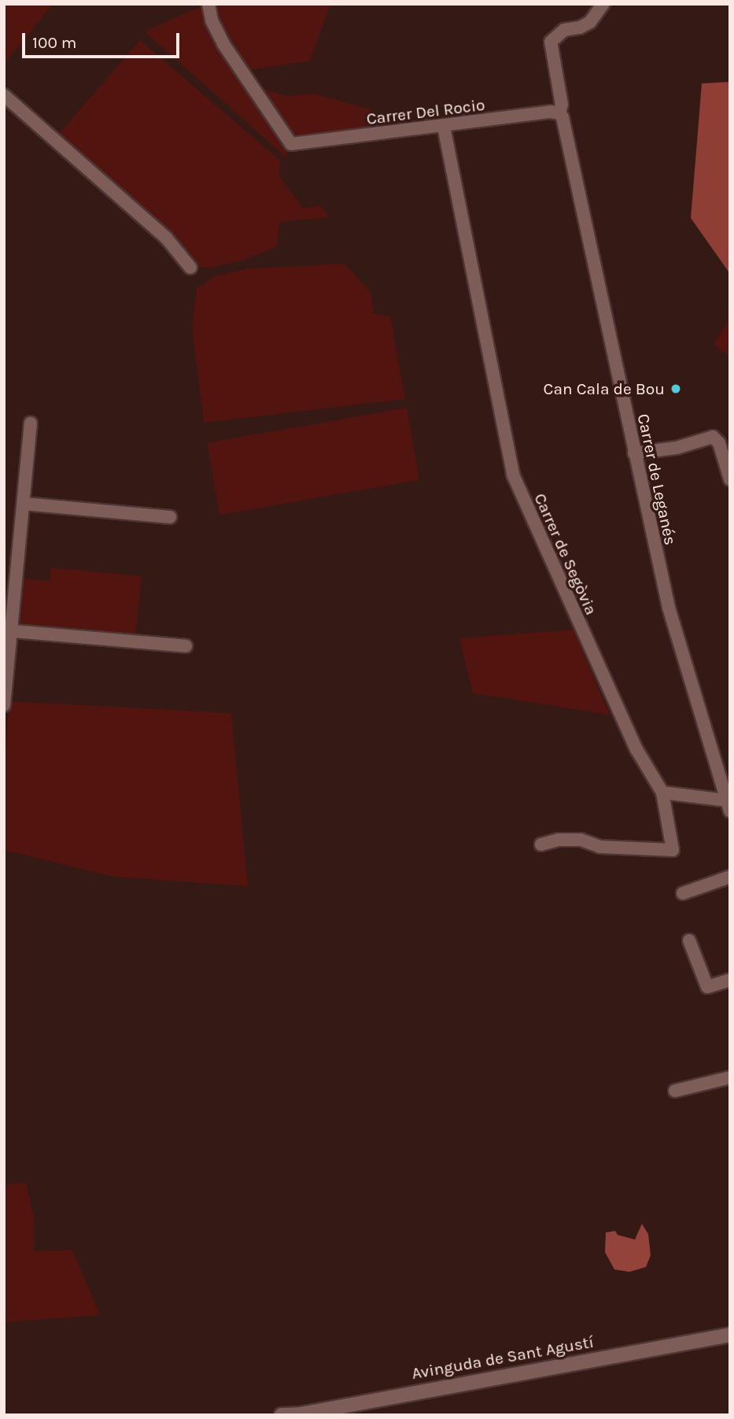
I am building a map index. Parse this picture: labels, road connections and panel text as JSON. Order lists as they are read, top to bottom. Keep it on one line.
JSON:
{"streets":{"street":["Carrer Del Rocio","Carrer de Leganés","Carrer de Segòvia","Avinguda de Sant Agustí"]},"crossings":[["Carrer Del Rocio","Carrer de Leganés"],["Carrer Del Rocio","Carrer de Segòvia"]],"places":["Can Cala de Bou"],"scale_bar":"100 m"}
